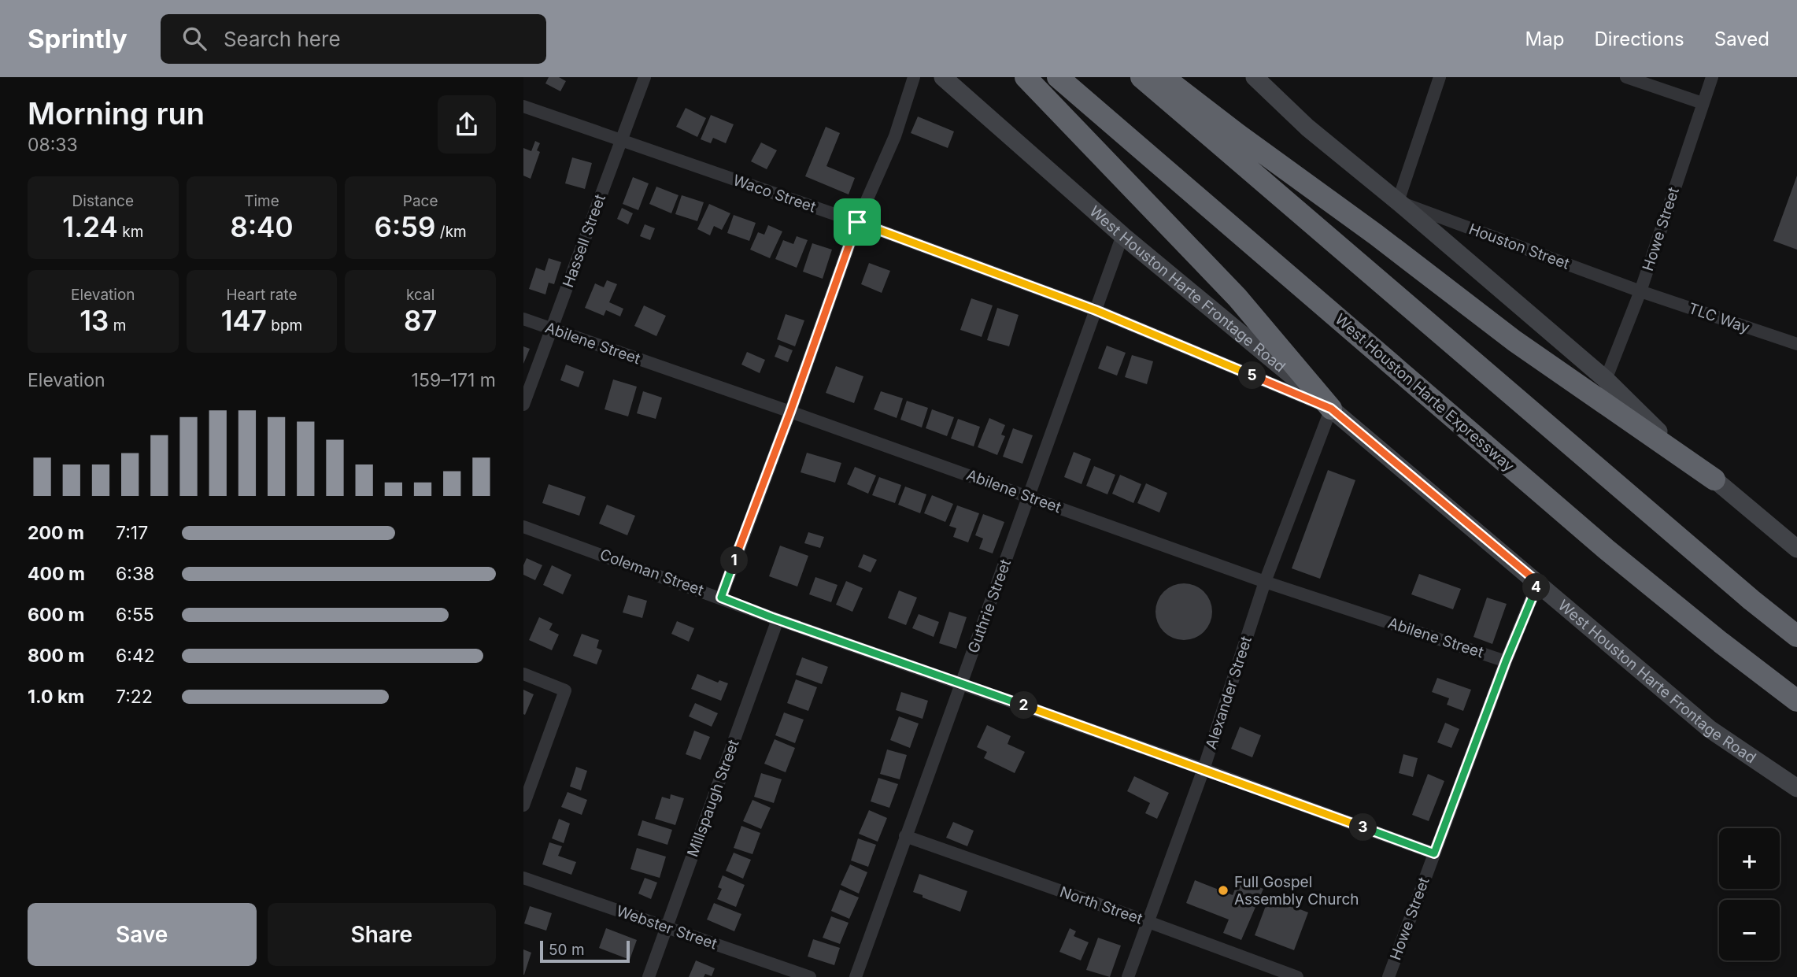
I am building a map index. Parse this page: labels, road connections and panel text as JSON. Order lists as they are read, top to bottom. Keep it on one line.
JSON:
{"streets":{"highway":["West Houston Harte Expressway"],"main road":["West Houston Harte Frontage Road"],"street":["Waco Street","Howe Street","Hassell Street","Houston Street","TLC Way","Abilene Street","Coleman Street","Guthrie Street","Alexander Street","Millspaugh Street","North Street","Webster Street"]},"crossings":[["Waco Street","Hassell Street"],["Waco Street","West Houston Harte Frontage Road"],["Waco Street","Guthrie Street"],["Waco Street","Alexander Street"],["Howe Street","Houston Street"],["Howe Street","West Houston Harte Frontage Road"],["Howe Street","TLC Way"],["Howe Street","Abilene Street"],["Howe Street","Coleman Street"],["Hassell Street","Abilene Street"],["Houston Street","TLC Way"],["West Houston Harte Frontage Road","Guthrie Street"],["West Houston Harte Frontage Road","Alexander Street"],["Abilene Street","Guthrie Street"],["Abilene Street","Alexander Street"],["Coleman Street","Guthrie Street"],["Coleman Street","Alexander Street"],["Coleman Street","Millspaugh Street"],["Guthrie Street","North Street"],["Alexander Street","North Street"],["Millspaugh Street","Webster Street"]],"places":["Full Gospel Assembly Church"],"scale_bar":"50 m","page":{"header":"Sprintly","search":"Search here","nav":["Map","Directions","Saved"],"heading":["Morning run","08:33"],"stats":[["Distance","1.24 km"],["Time","8:40"],["Pace","6:59 /km"],["Elevation","13 m"],["Heart rate","147 bpm"],["kcal","87"]],"chart":["Elevation","159–171 m"],"pins":["5","1","4","2","3"],"list":[{"name":"200 m","note":"7:17"},{"name":"400 m","note":"6:38"},{"name":"600 m","note":"6:55"},{"name":"800 m","note":"6:42"},{"name":"1.0 km","note":"7:22"}],"map_buttons":["+","−"],"buttons":["Save","Share"],"scale":"50 m"}}
